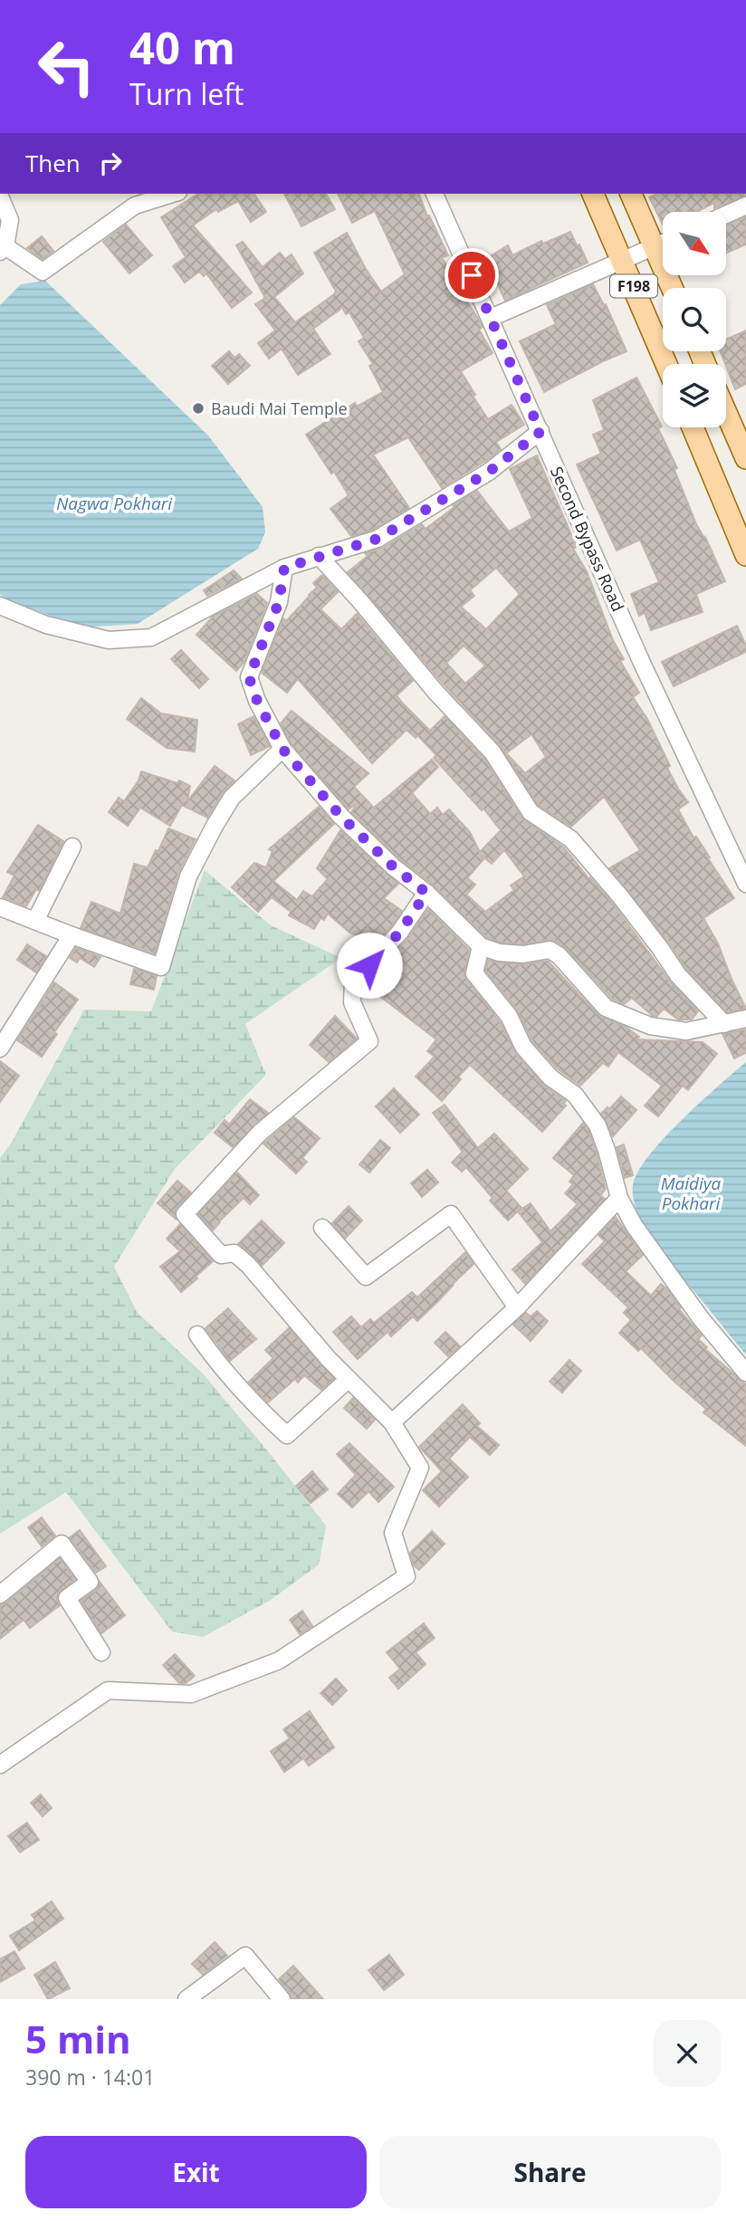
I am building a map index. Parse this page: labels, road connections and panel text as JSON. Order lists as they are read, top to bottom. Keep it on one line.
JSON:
{"streets":{"main road":["F198"],"street":["Second Bypass Road"]},"water":["Nagwa Pokhari","Maidiya Pokhari"],"places":["Baudi Mai Temple"],"north":"bottom right","page":{"turn":["40 m","Turn left"],"then":"Then","heading":["5 min","390 m · 14:01"],"buttons":["Exit","Share"]}}
